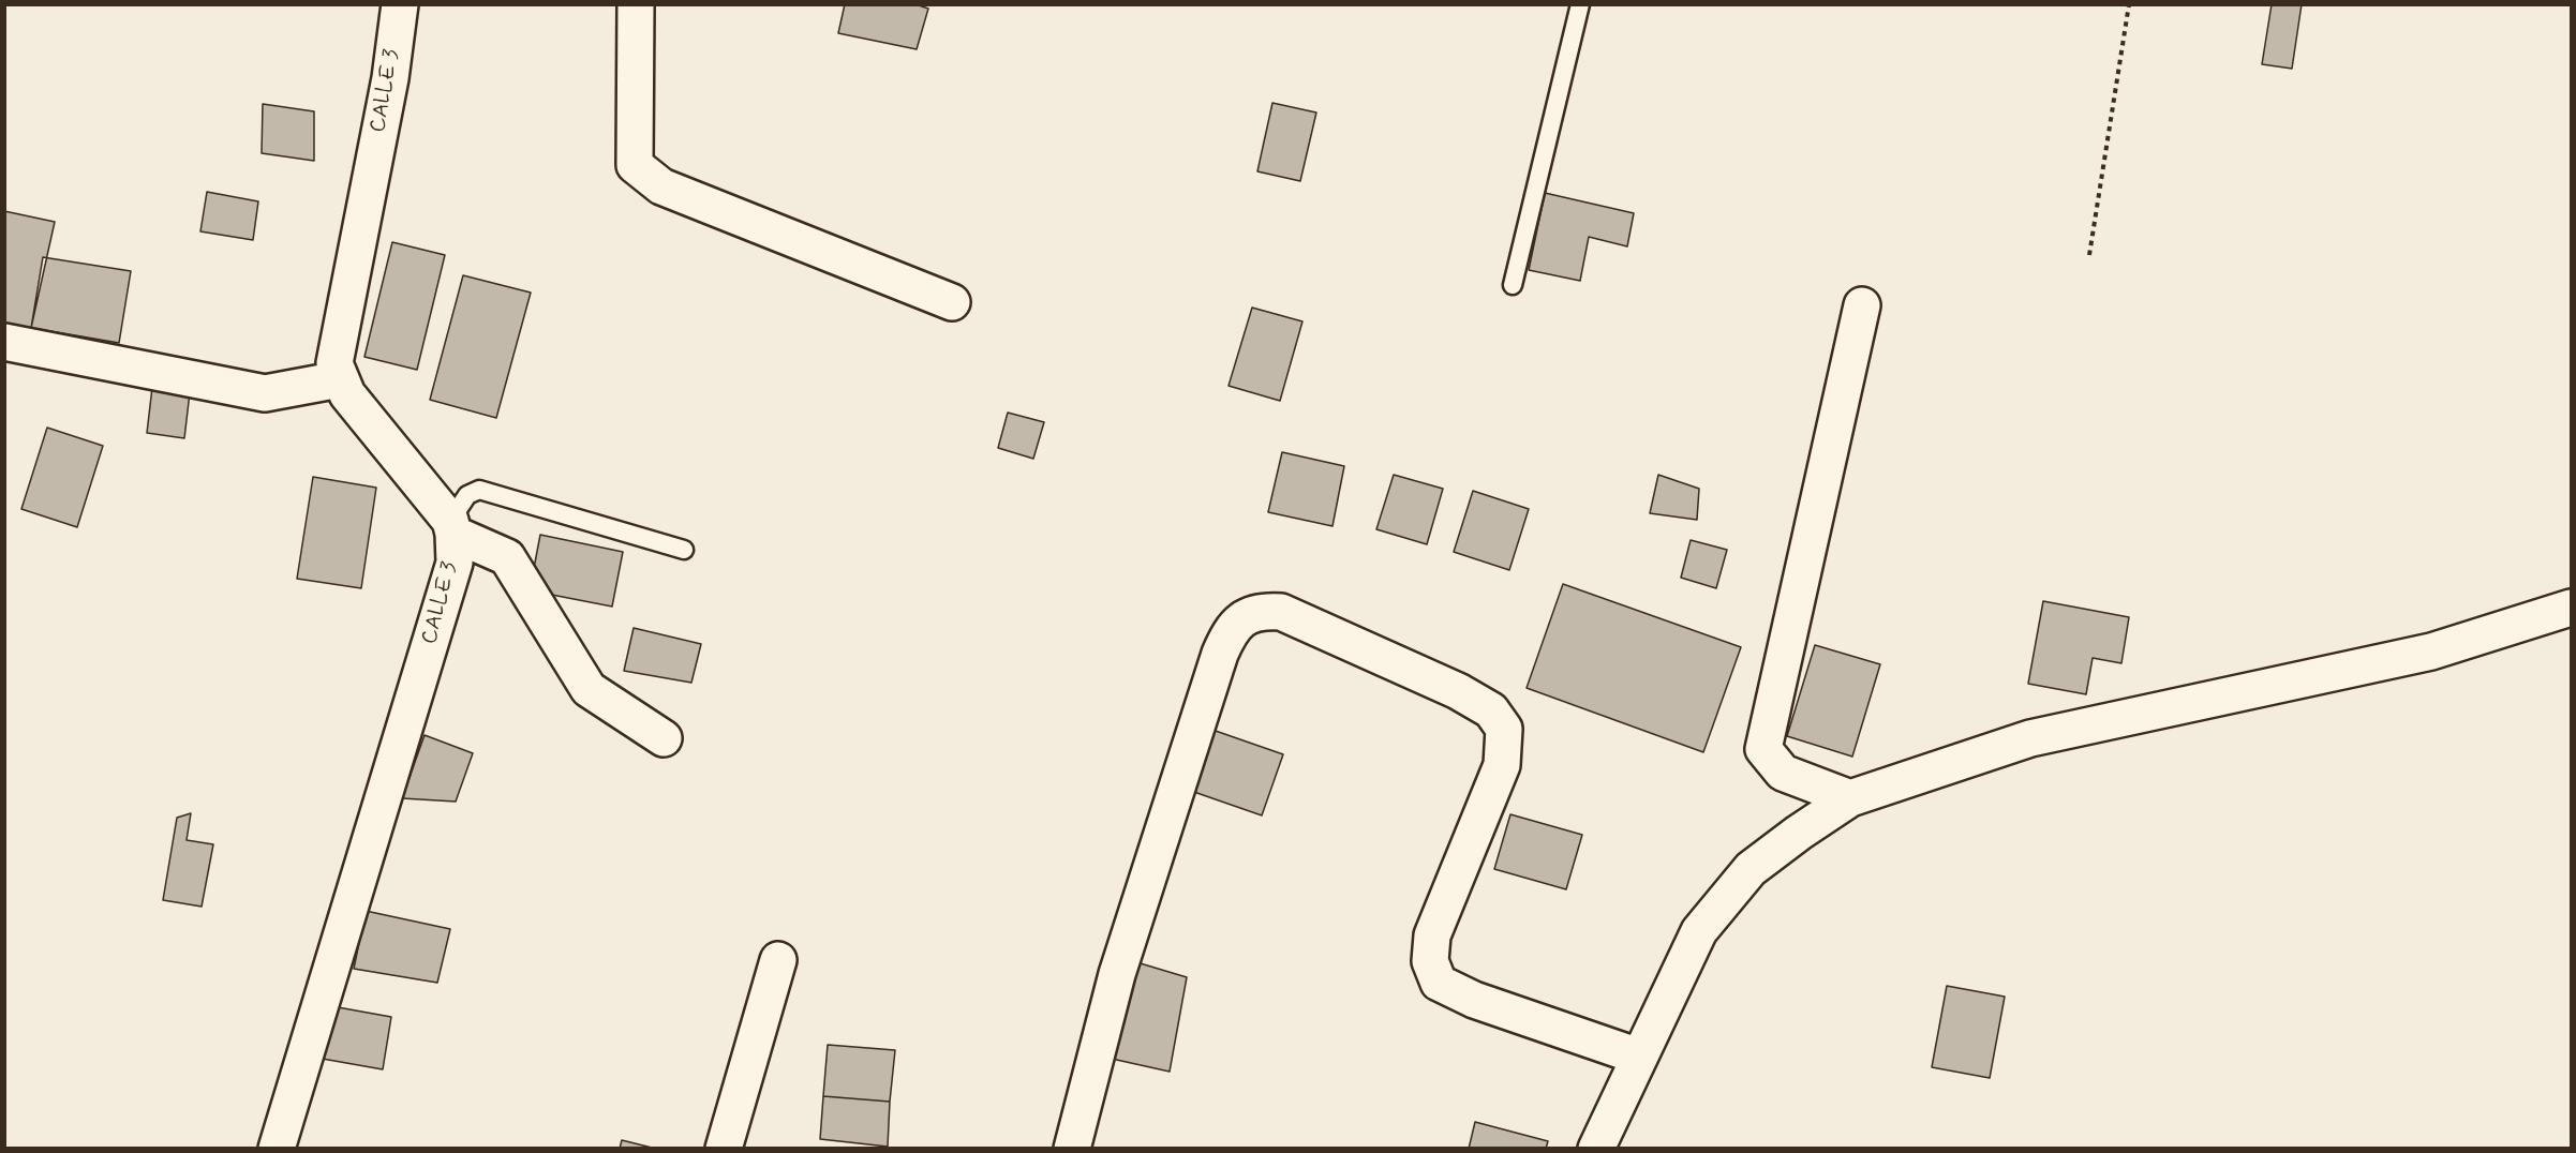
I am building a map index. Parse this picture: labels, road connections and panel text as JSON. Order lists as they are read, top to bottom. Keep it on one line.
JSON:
{"streets":{"street":["CALLE 3"]}}
